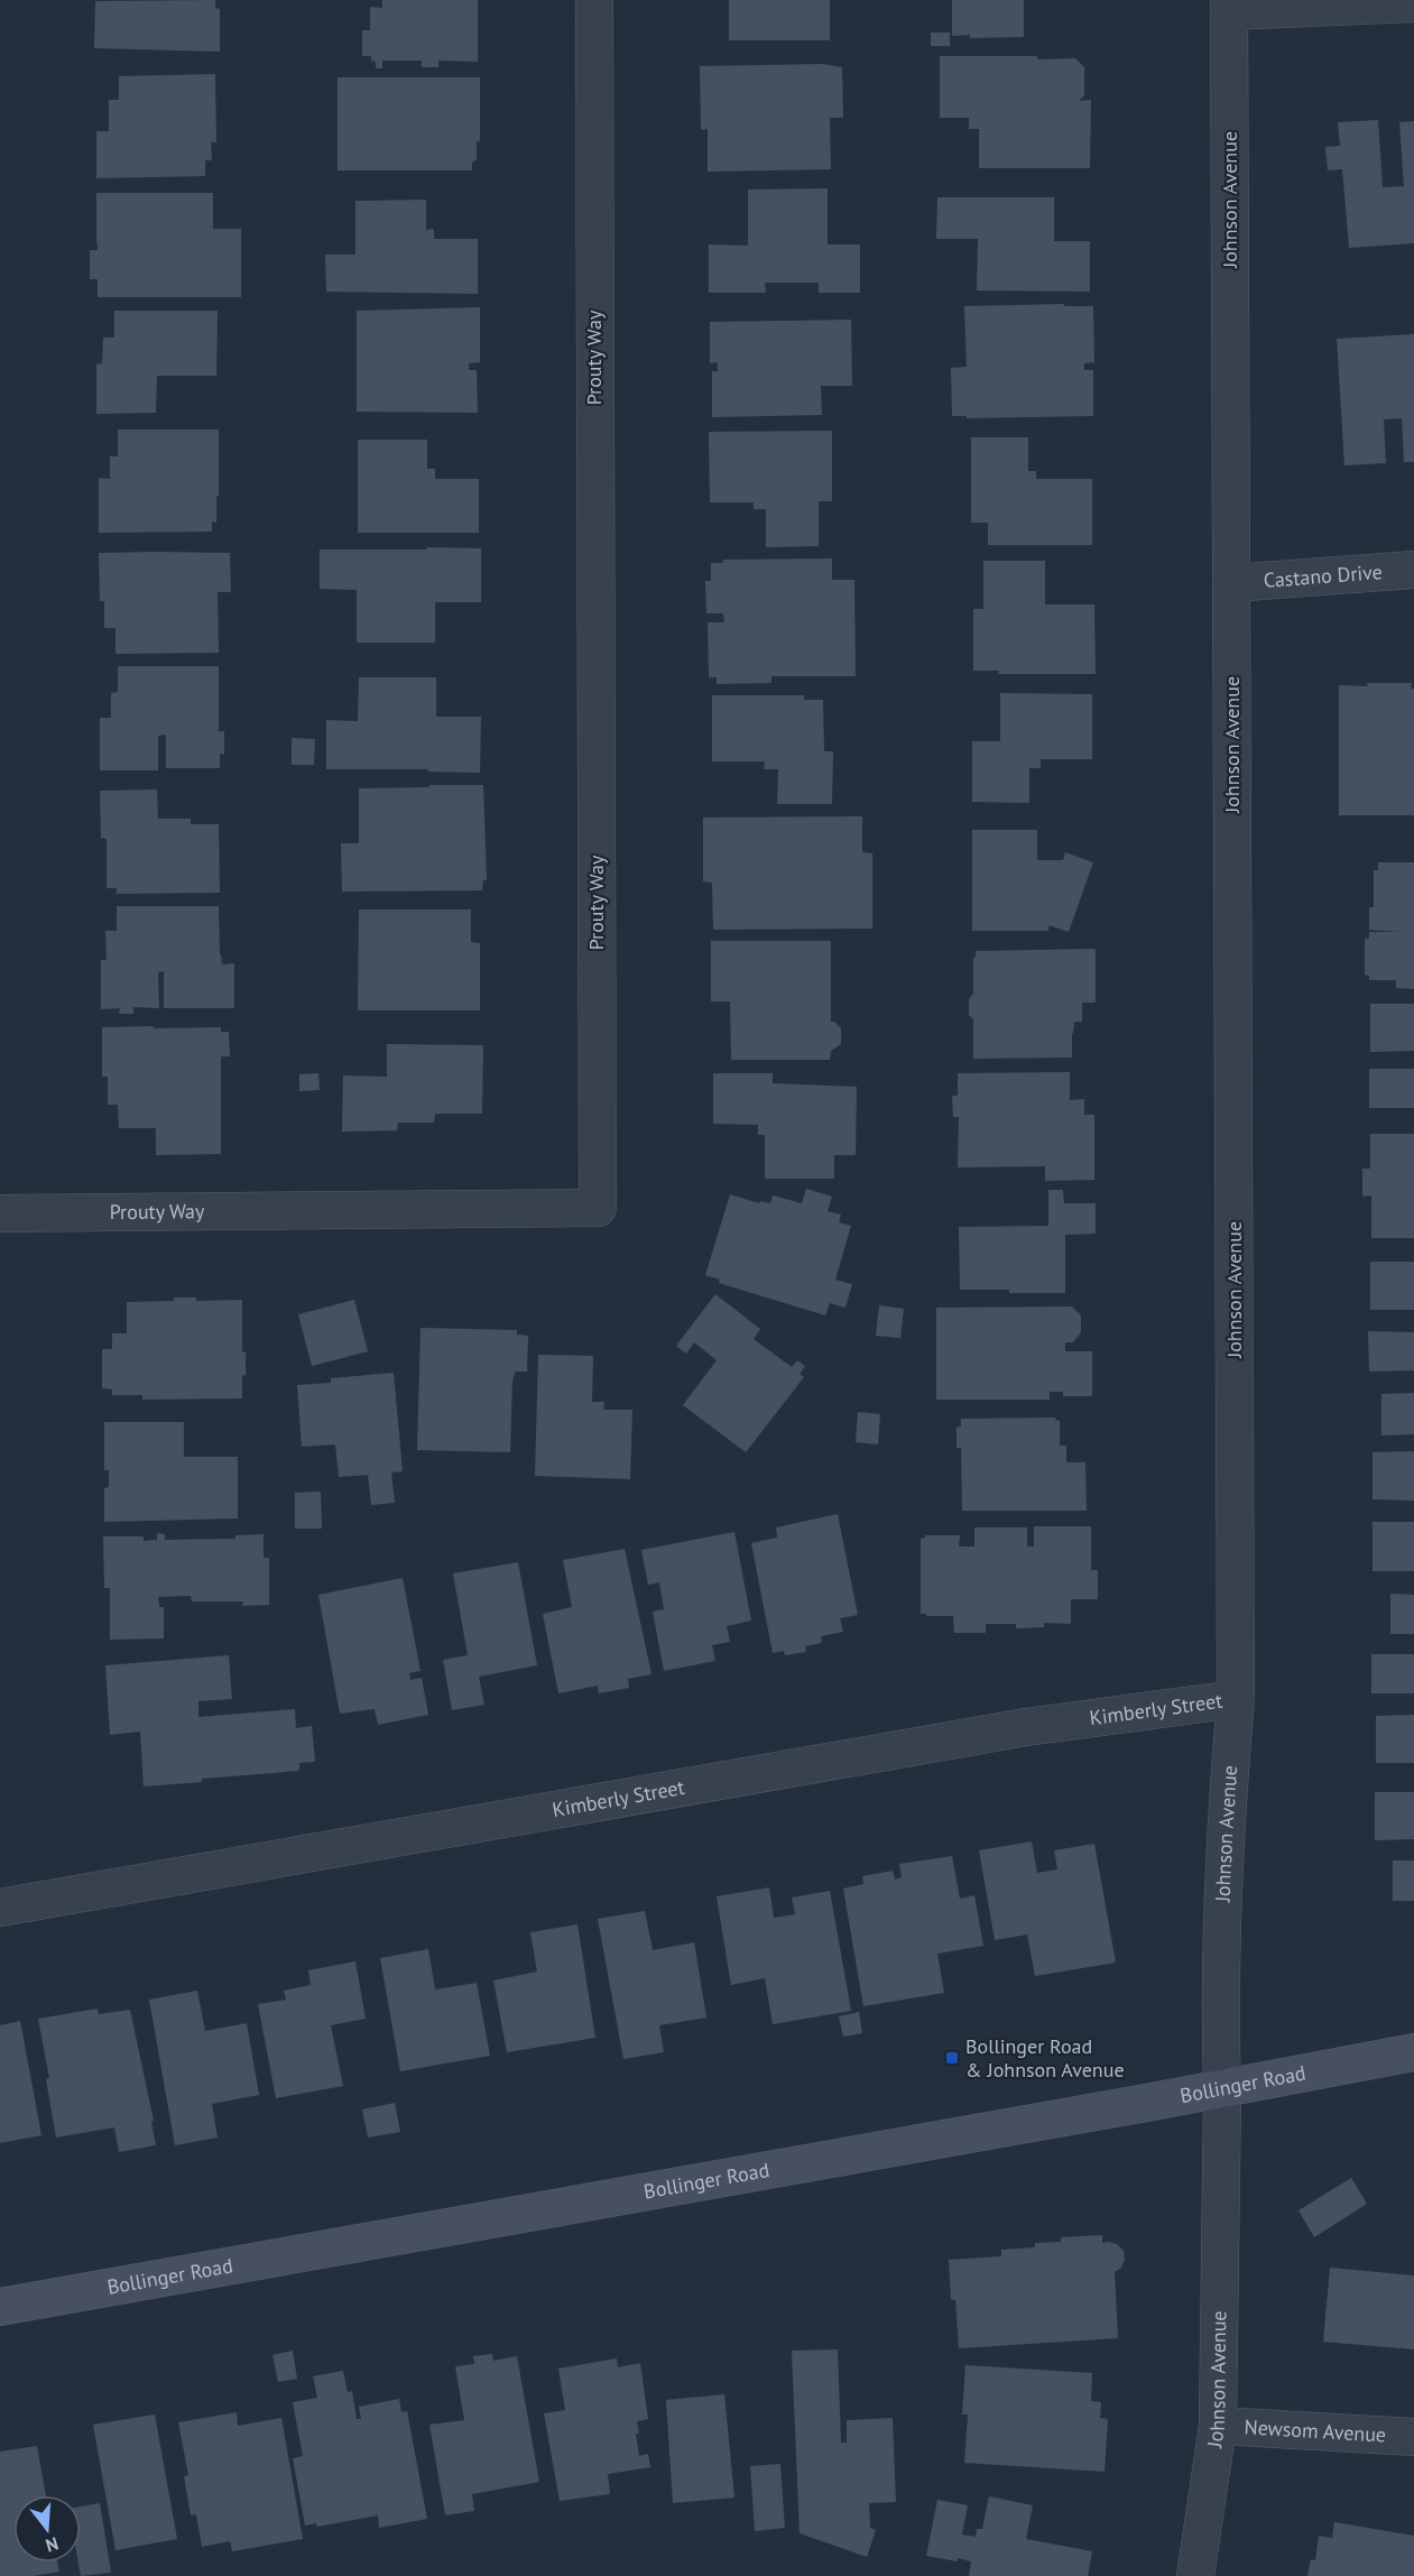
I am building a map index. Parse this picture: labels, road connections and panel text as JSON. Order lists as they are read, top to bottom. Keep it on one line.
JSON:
{"streets":{"main road":["Bollinger Road"],"street":["Johnson Avenue","Prouty Way","Castano Drive","Kimberly Street","Newsom Avenue"]},"crossings":[["Johnson Avenue","Castano Drive"],["Johnson Avenue","Kimberly Street"],["Johnson Avenue","Bollinger Road"],["Johnson Avenue","Newsom Avenue"]],"places":{"transit":["Bollinger Road & Johnson Avenue"]},"north":"bottom"}
